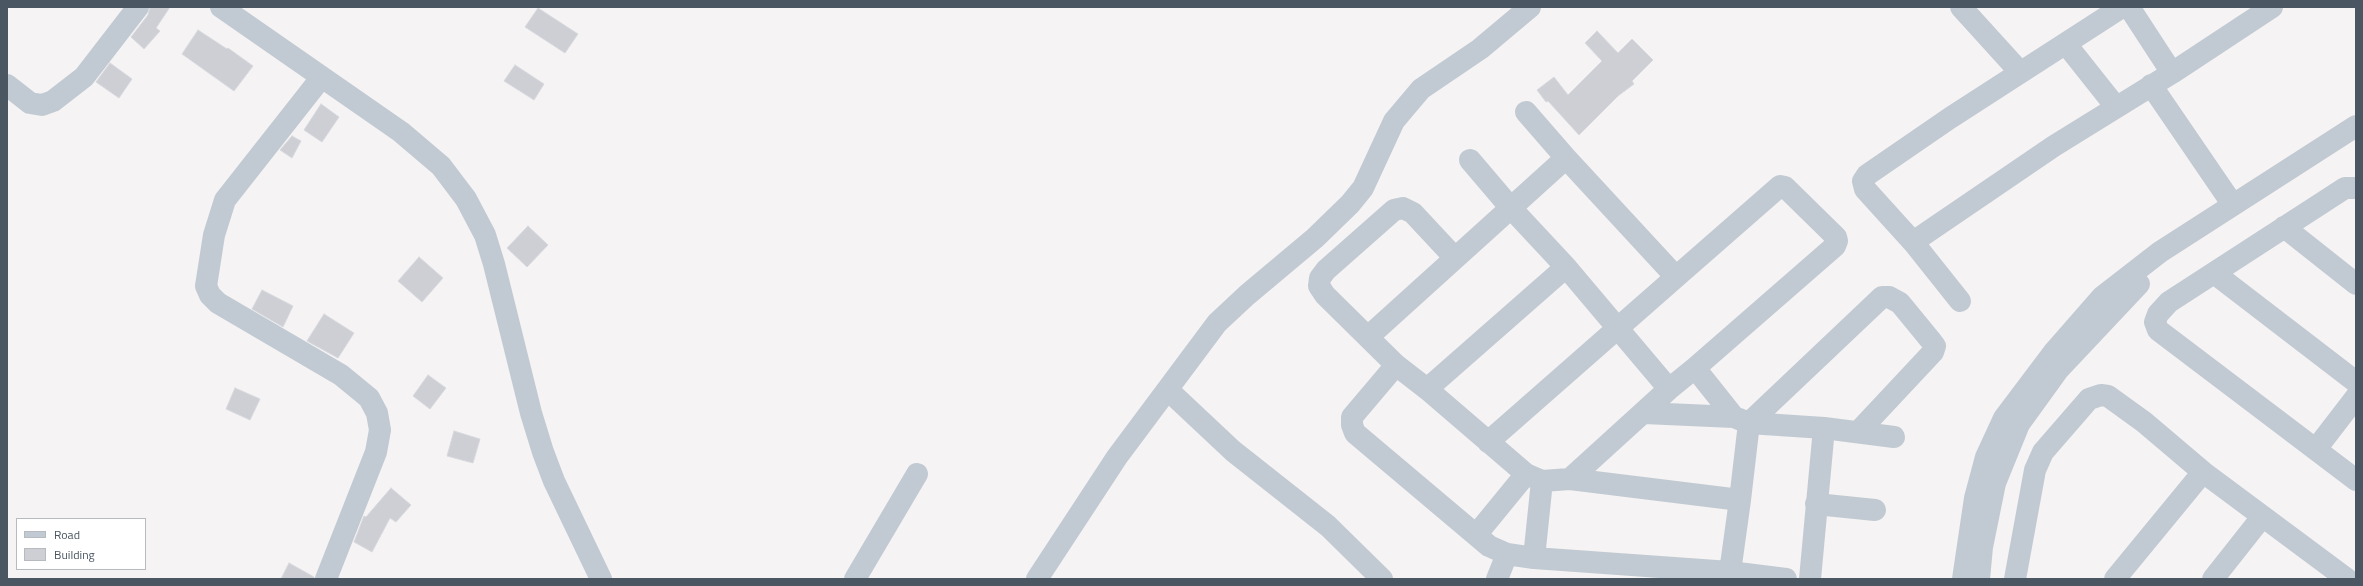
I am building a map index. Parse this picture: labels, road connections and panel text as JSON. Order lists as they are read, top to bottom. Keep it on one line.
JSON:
{"legend":["Road","Building"]}
